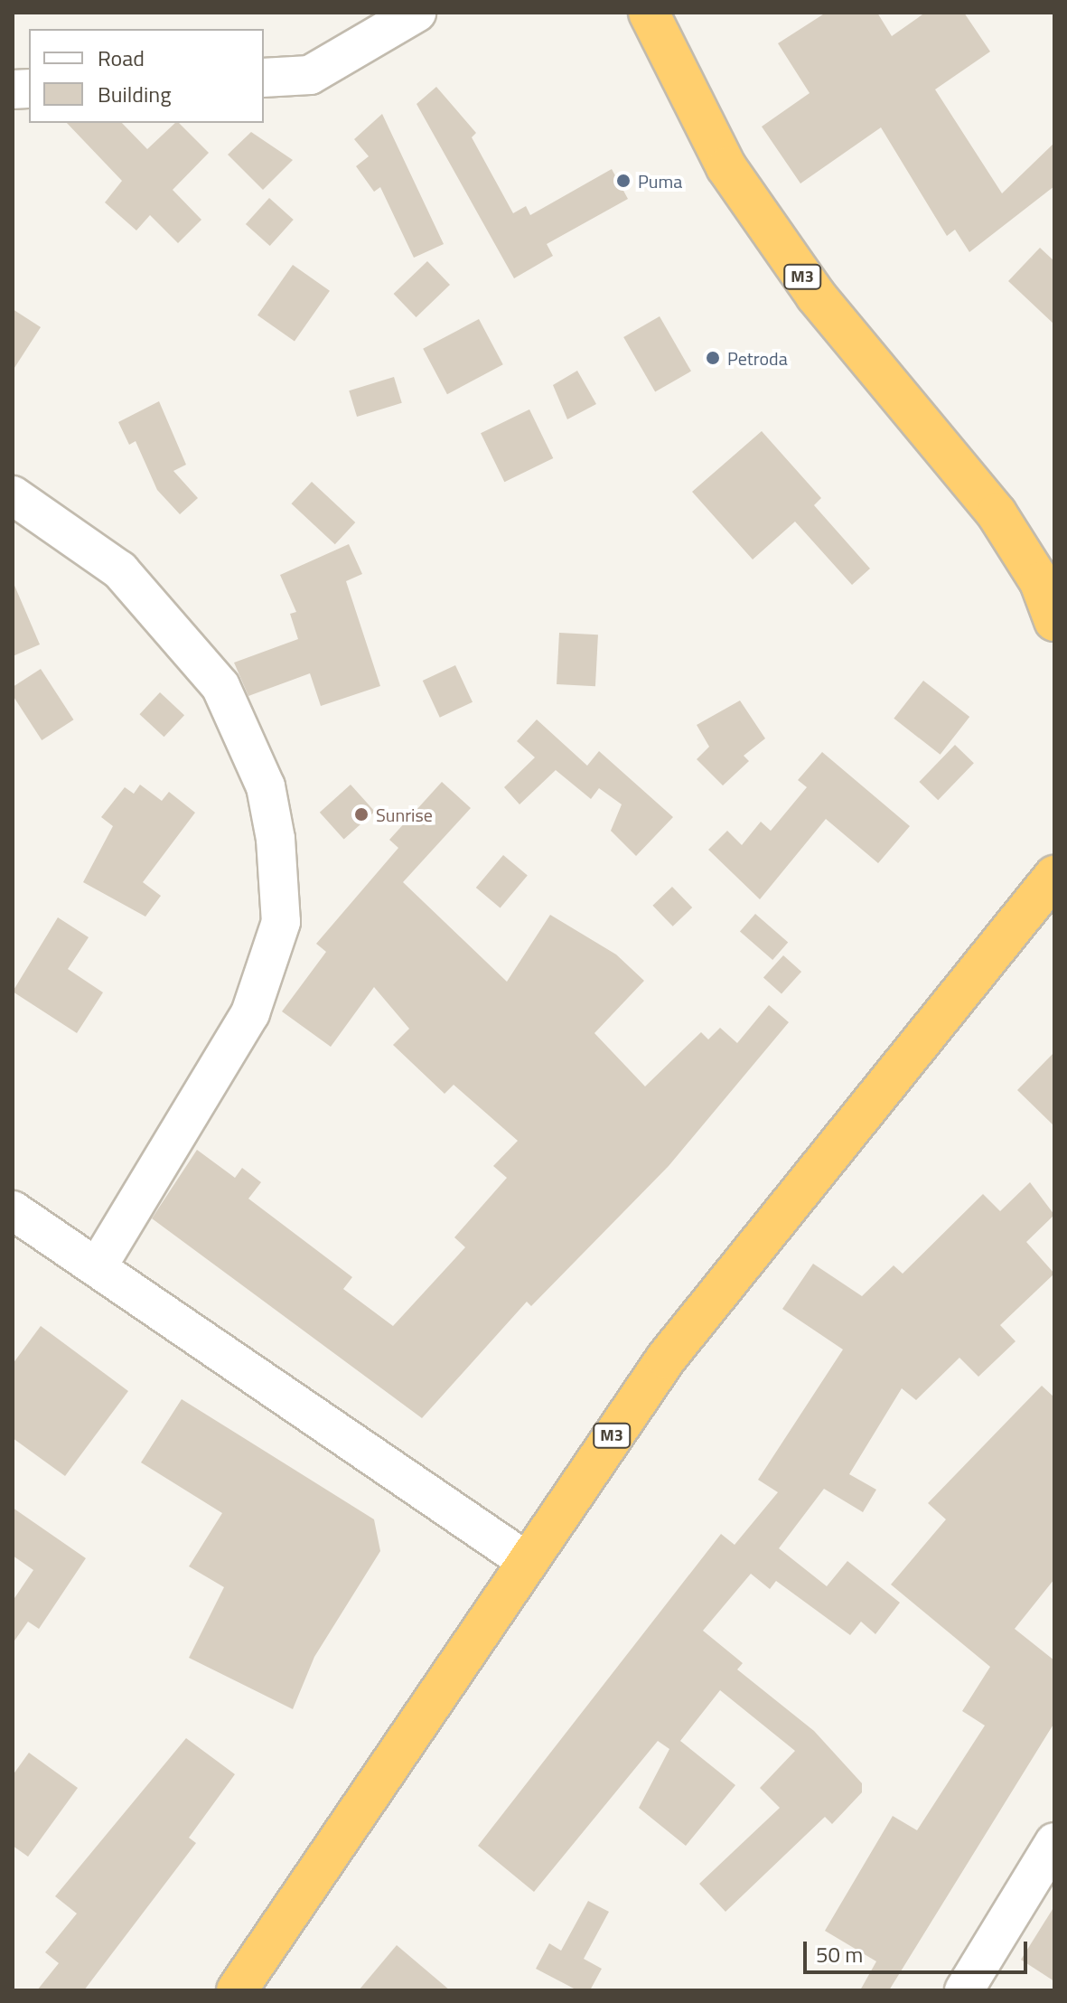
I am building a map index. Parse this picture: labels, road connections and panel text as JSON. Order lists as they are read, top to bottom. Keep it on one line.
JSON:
{"streets":{"highway":["M3"]},"places":["Puma","Petroda","Sunrise"],"legend":["Road","Building"],"scale_bar":"50 m"}
